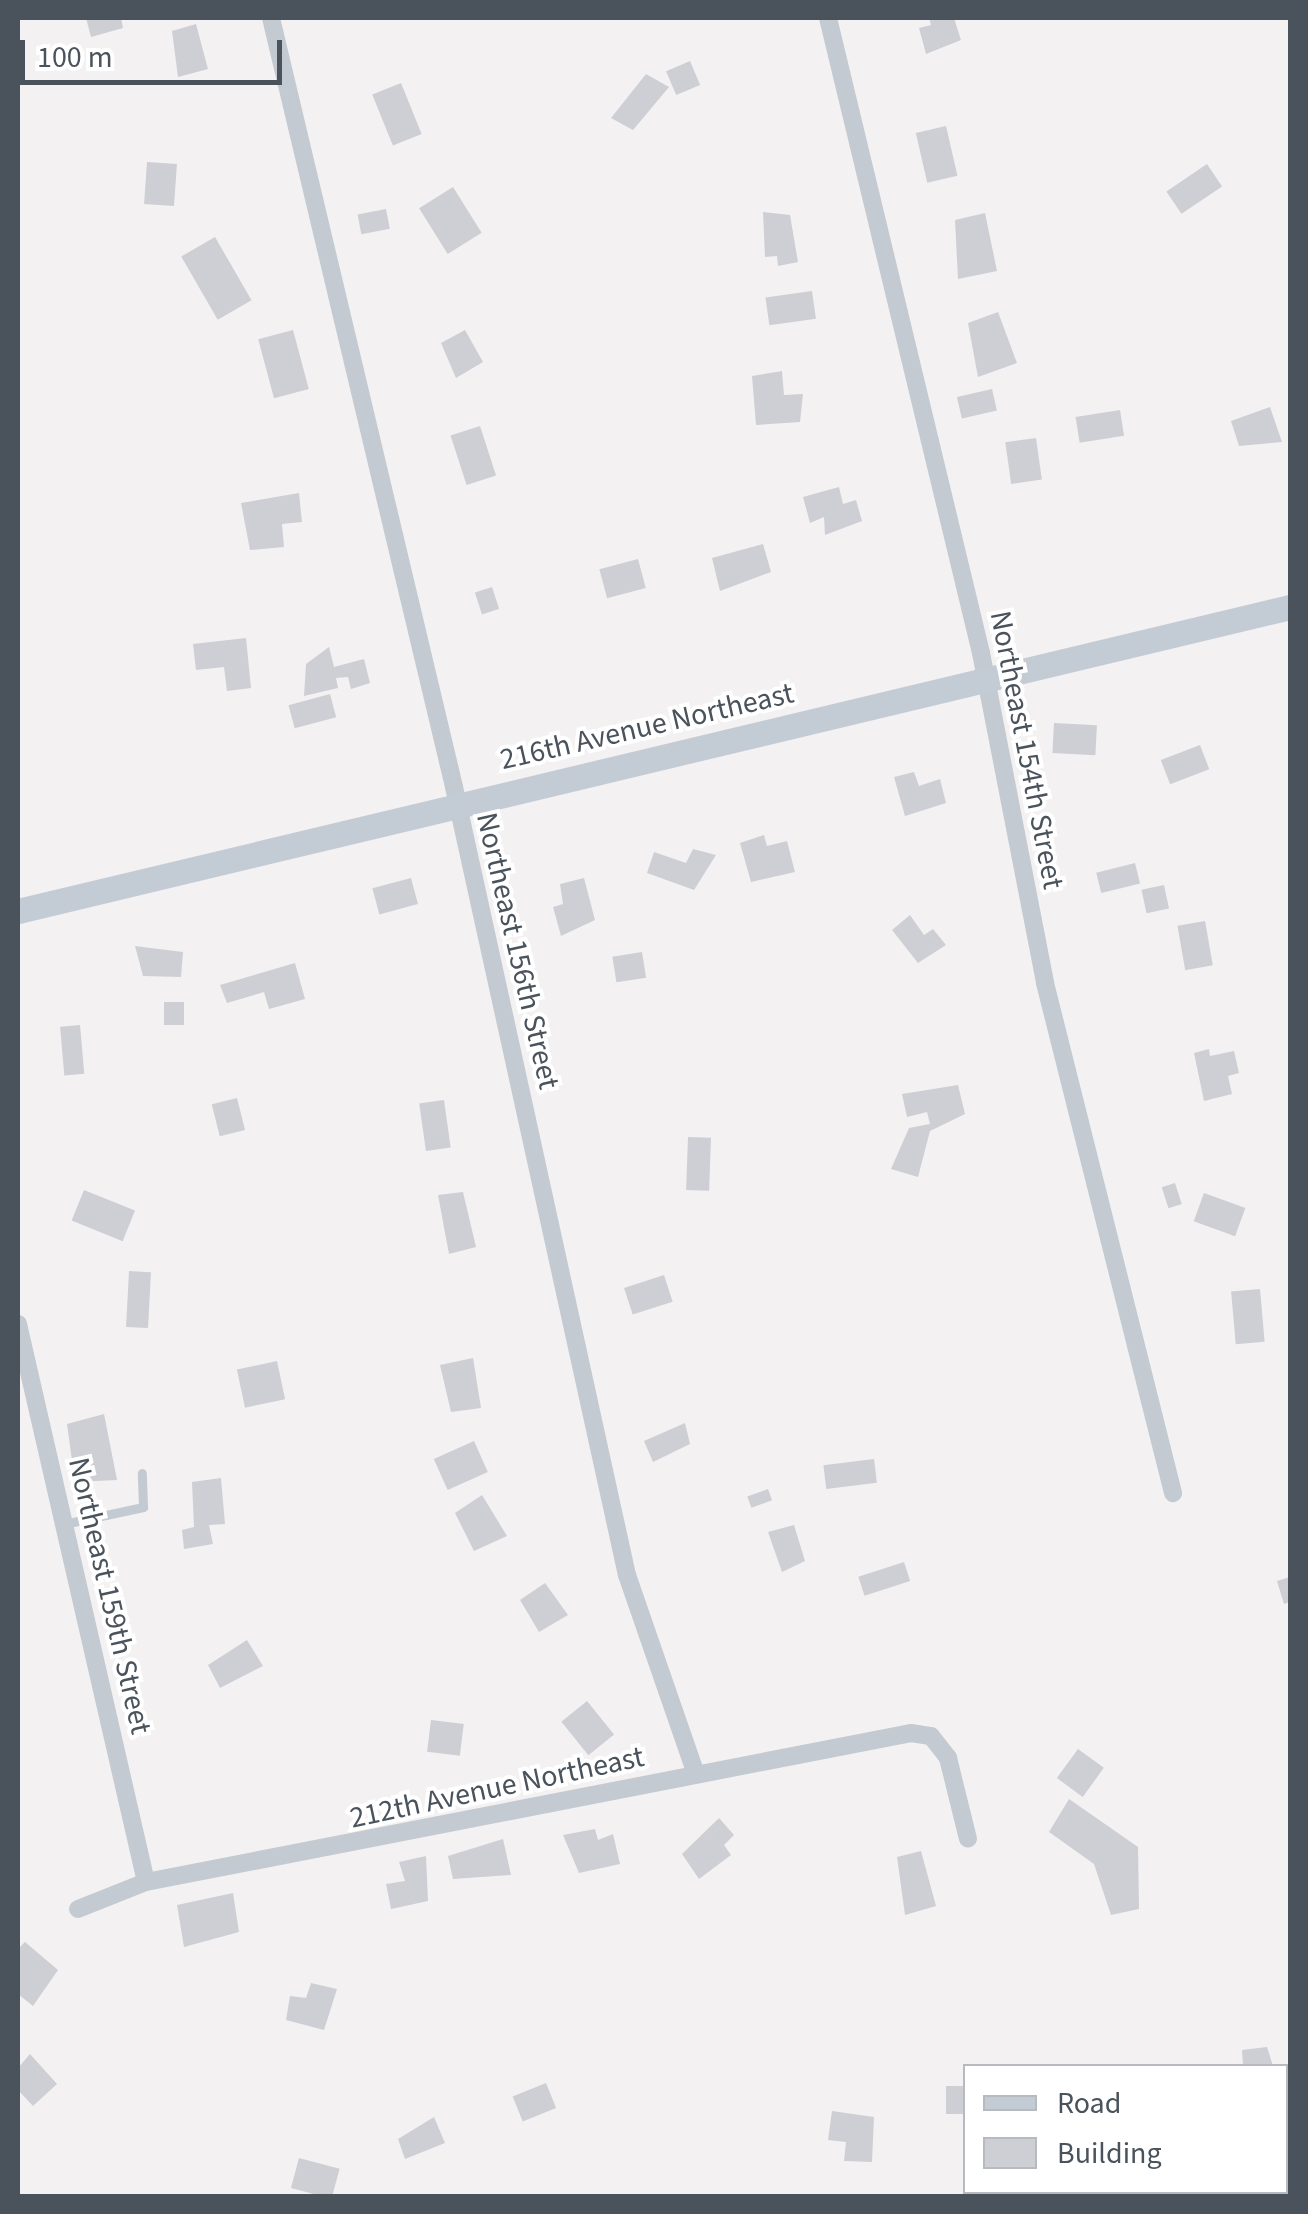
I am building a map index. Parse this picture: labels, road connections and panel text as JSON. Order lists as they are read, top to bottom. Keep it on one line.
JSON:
{"streets":{"street":["216th Avenue Northeast","Northeast 154th Street","Northeast 156th Street","Northeast 159th Street","212th Avenue Northeast"]},"crossings":[["216th Avenue Northeast","Northeast 154th Street"],["216th Avenue Northeast","Northeast 156th Street"],["Northeast 156th Street","212th Avenue Northeast"],["Northeast 159th Street","212th Avenue Northeast"]],"legend":["Road","Building"],"scale_bar":"100 m"}
